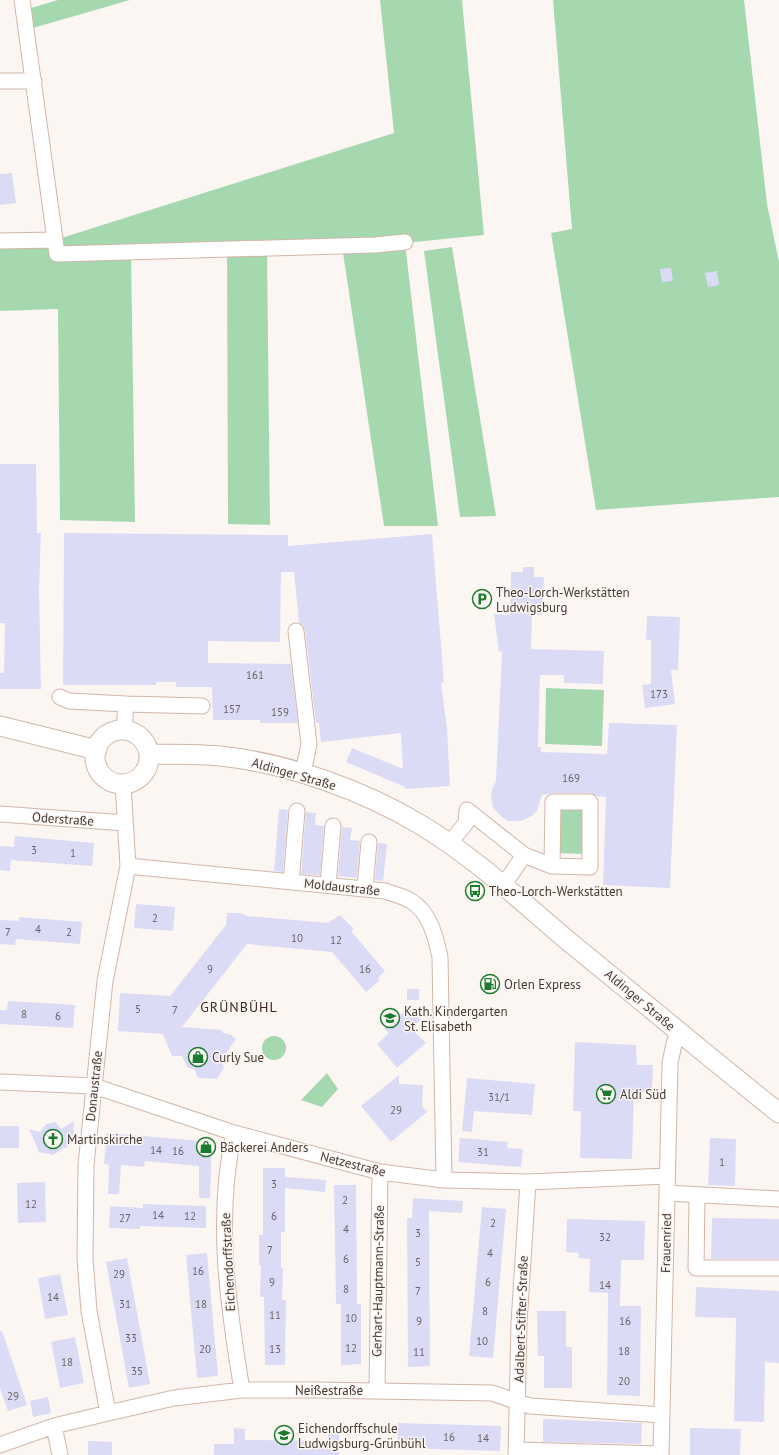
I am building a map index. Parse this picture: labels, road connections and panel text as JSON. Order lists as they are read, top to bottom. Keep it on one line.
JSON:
{"streets":{"main road":["Aldinger Straße"],"street":["Oderstraße","Moldaustraße","Donaustraße","Netzestraße","Frauenried","Eichendorffstraße","Gerhart-Hauptmann-Straße","Adalbert-Stifter-Straße","Neißestraße"]},"crossings":[["Aldinger Straße","Donaustraße"],["Aldinger Straße","Frauenried"],["Oderstraße","Donaustraße"],["Moldaustraße","Donaustraße"],["Moldaustraße","Netzestraße"],["Donaustraße","Netzestraße"],["Donaustraße","Neißestraße"],["Netzestraße","Frauenried"],["Netzestraße","Eichendorffstraße"],["Netzestraße","Gerhart-Hauptmann-Straße"],["Netzestraße","Adalbert-Stifter-Straße"],["Frauenried","Neißestraße"],["Eichendorffstraße","Neißestraße"],["Gerhart-Hauptmann-Straße","Neißestraße"],["Adalbert-Stifter-Straße","Neißestraße"]],"districts":["GRÜNBÜHL"],"places":{"parking":["Theo-Lorch-Werkstätten Ludwigsburg"],"bus stop":["Theo-Lorch-Werkstätten"],"fuel station":["Orlen Express"],"school or university":["Kath. Kindergarten St. Elisabeth","Eichendorffschule Ludwigsburg-Grünbühl"],"shop":["Curly Sue","Bäckerei Anders"],"supermarket":["Aldi Süd"],"church":["Martinskirche"]},"house_numbers":["161","173","157","159","169","3","1","2","4","7","2","10","12","9","16","5","7","8","6","31/1","29","14","16","31","1","3","2","12","14","12","6","27","2","4","3","32","7","4","6","5","16","29","9","6","14","8","7","14","31","18","8","11","10","9","16","33","10","12","20","13","18","11","18","35","20","29","16","14"]}
